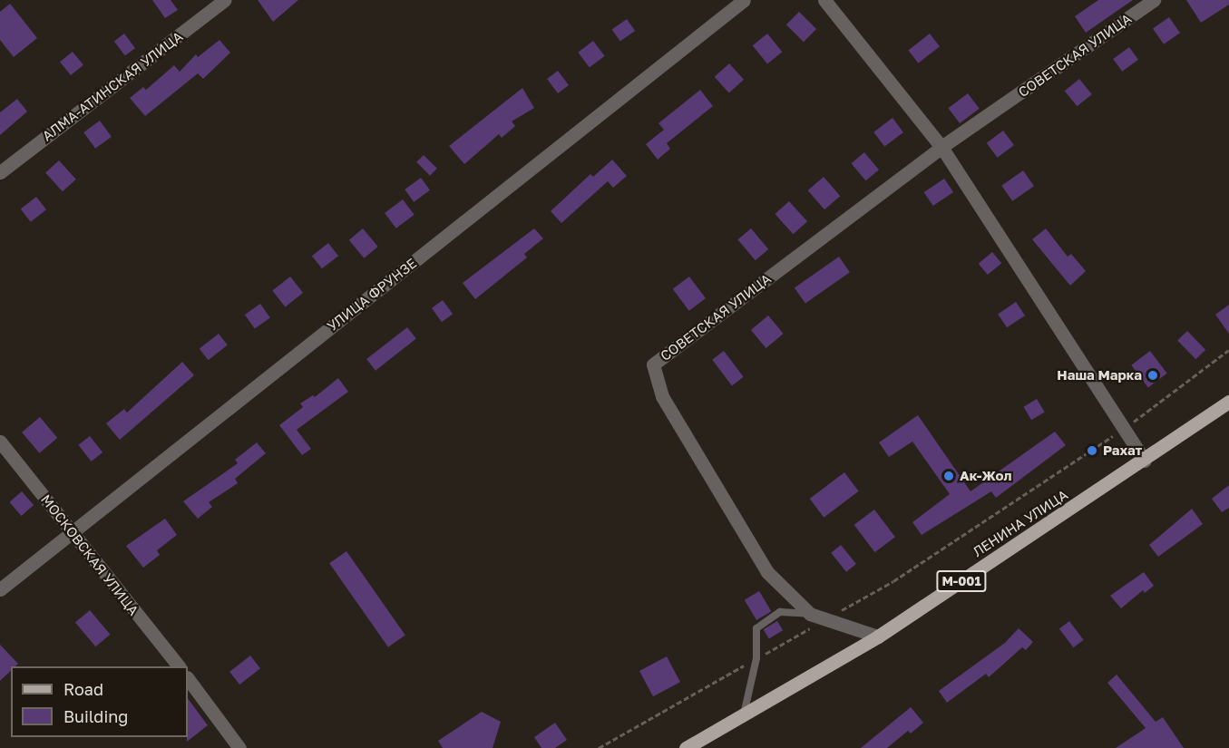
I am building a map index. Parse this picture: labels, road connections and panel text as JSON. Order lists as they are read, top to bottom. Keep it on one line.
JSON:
{"streets":{"main road":["ЛЕНИНА УЛИЦА","М-001"],"street":["СОВЕТСКАЯ УЛИЦА","АЛМА-АТИНСКАЯ УЛИЦА","УЛИЦА ФРУНЗЕ","МОСКОВСКАЯ УЛИЦА"]},"crossings":[["СОВЕТСКАЯ УЛИЦА","ЛЕНИНА УЛИЦА"],["УЛИЦА ФРУНЗЕ","МОСКОВСКАЯ УЛИЦА"]],"places":["Наша Марка","Рахат","Ак-Жол"],"legend":["Road","Building"]}
